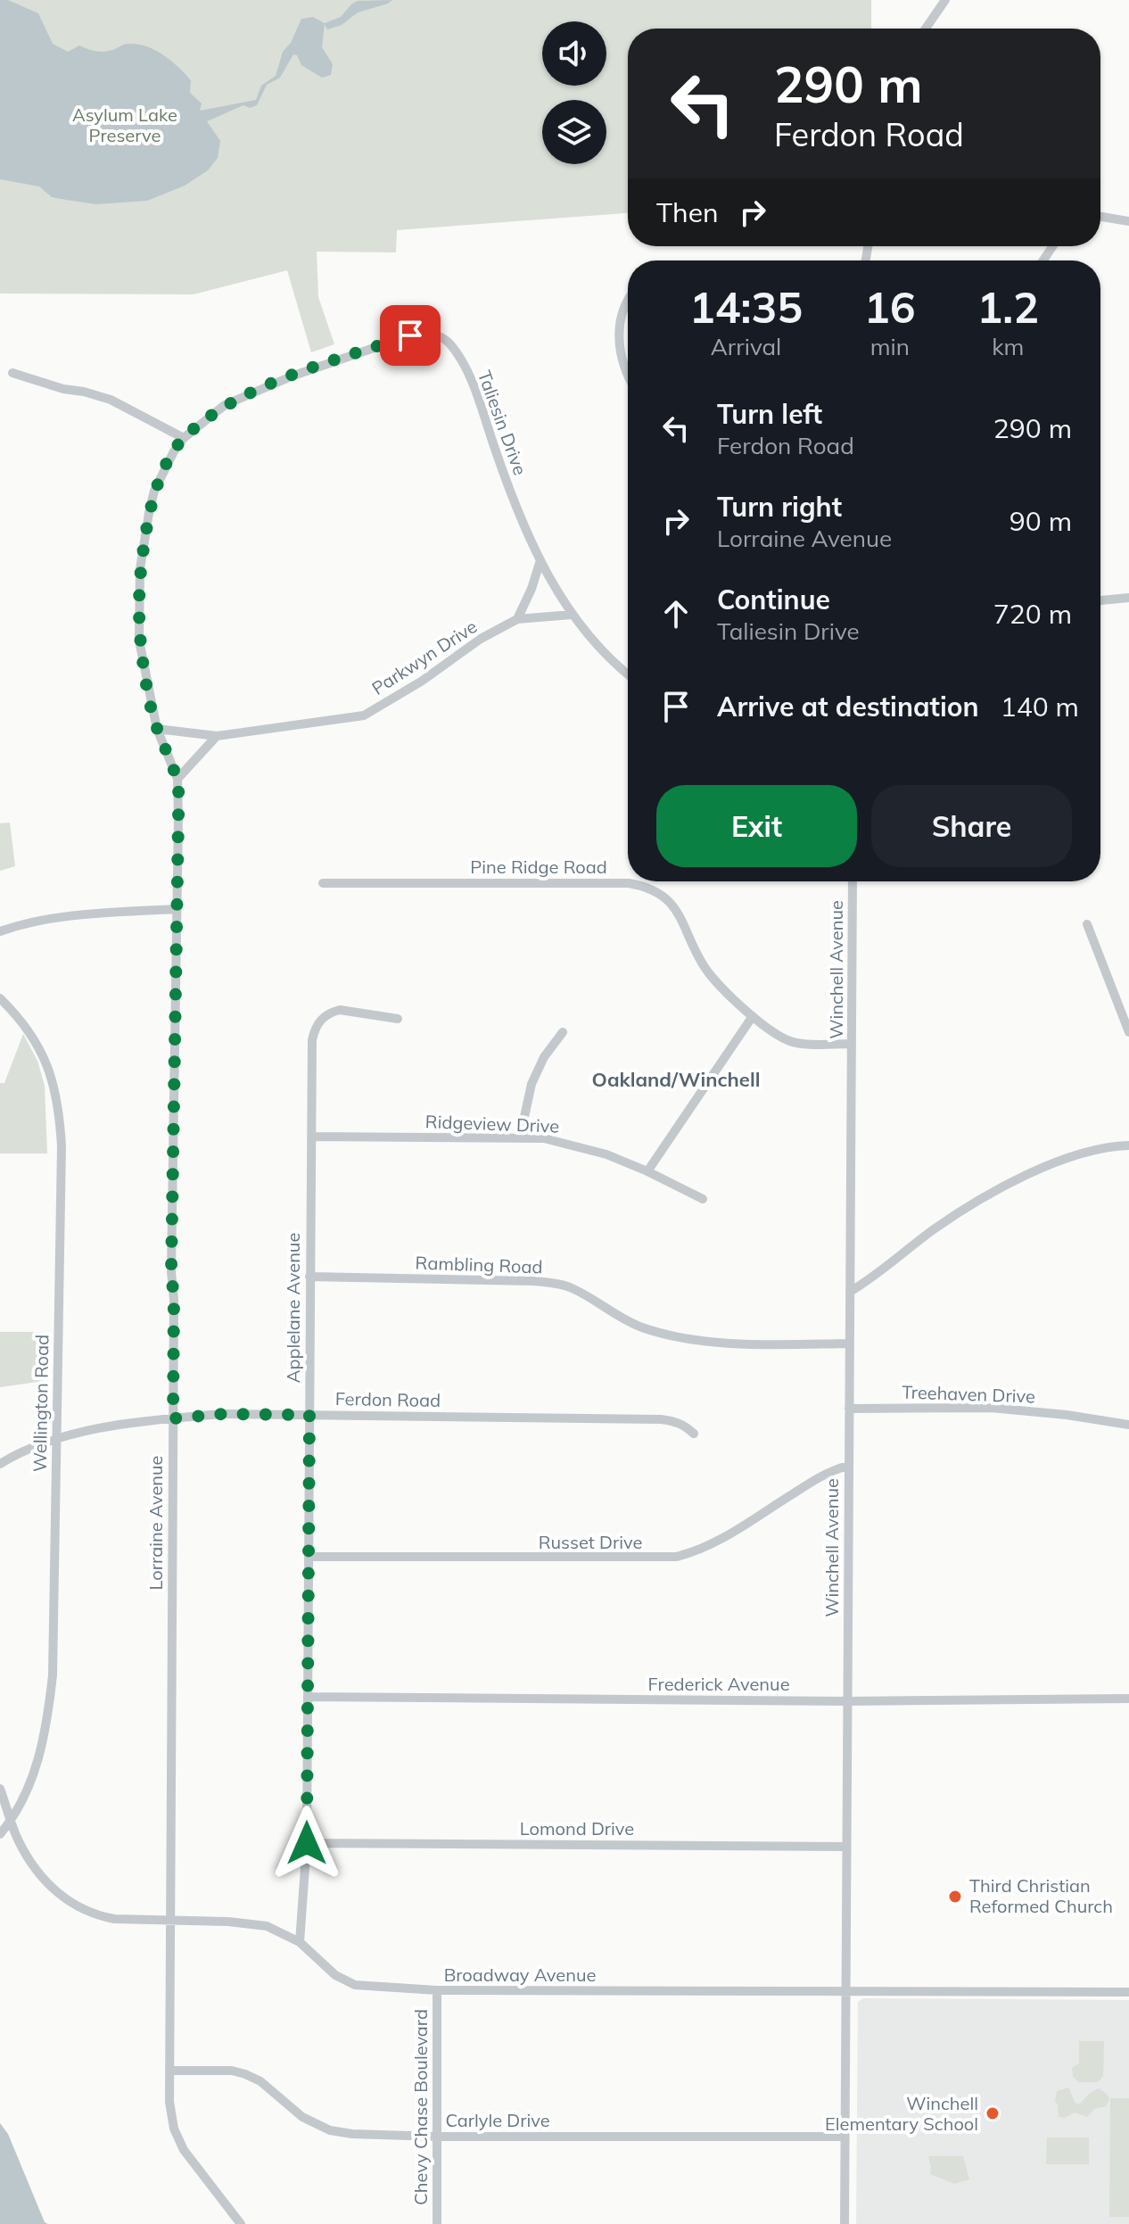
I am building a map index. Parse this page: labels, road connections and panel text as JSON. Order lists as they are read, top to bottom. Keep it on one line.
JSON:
{"streets":{"street":["Taliesin Drive","Parkwyn Drive","Pine Ridge Road","Winchell Avenue","Ridgeview Drive","Rambling Road","Applelane Avenue","Treehaven Drive","Ferdon Road","Wellington Road","Lorraine Avenue","Russet Drive","Frederick Avenue","Lomond Drive","Broadway Avenue","Chevy Chase Boulevard","Carlyle Drive"]},"crossings":[["Taliesin Drive","Parkwyn Drive"],["Taliesin Drive","Lorraine Avenue"],["Parkwyn Drive","Lorraine Avenue"],["Pine Ridge Road","Winchell Avenue"],["Winchell Avenue","Rambling Road"],["Winchell Avenue","Treehaven Drive"],["Winchell Avenue","Russet Drive"],["Winchell Avenue","Frederick Avenue"],["Winchell Avenue","Lomond Drive"],["Winchell Avenue","Broadway Avenue"],["Winchell Avenue","Carlyle Drive"],["Ridgeview Drive","Applelane Avenue"],["Rambling Road","Applelane Avenue"],["Applelane Avenue","Ferdon Road"],["Applelane Avenue","Russet Drive"],["Applelane Avenue","Frederick Avenue"],["Applelane Avenue","Lomond Drive"],["Applelane Avenue","Broadway Avenue"],["Ferdon Road","Wellington Road"],["Ferdon Road","Lorraine Avenue"],["Wellington Road","Broadway Avenue"],["Lorraine Avenue","Broadway Avenue"],["Lorraine Avenue","Carlyle Drive"],["Broadway Avenue","Chevy Chase Boulevard"],["Chevy Chase Boulevard","Carlyle Drive"]],"districts":["Oakland/Winchell"],"parks":["Asylum Lake Preserve"],"places":["Third Christian Reformed Church","Winchell Elementary School"],"page":{"turn":["290 m","Ferdon Road"],"then":"Then","eta":["14:35","Arrival","16","min","1.2","km"],"list":[{"name":"Turn left","note":"Ferdon Road","value":"290 m"},{"name":"Turn right","note":"Lorraine Avenue","value":"90 m"},{"name":"Continue","note":"Taliesin Drive","value":"720 m"},{"name":"Arrive at destination","value":"140 m"}],"buttons":["Exit","Share"]}}
